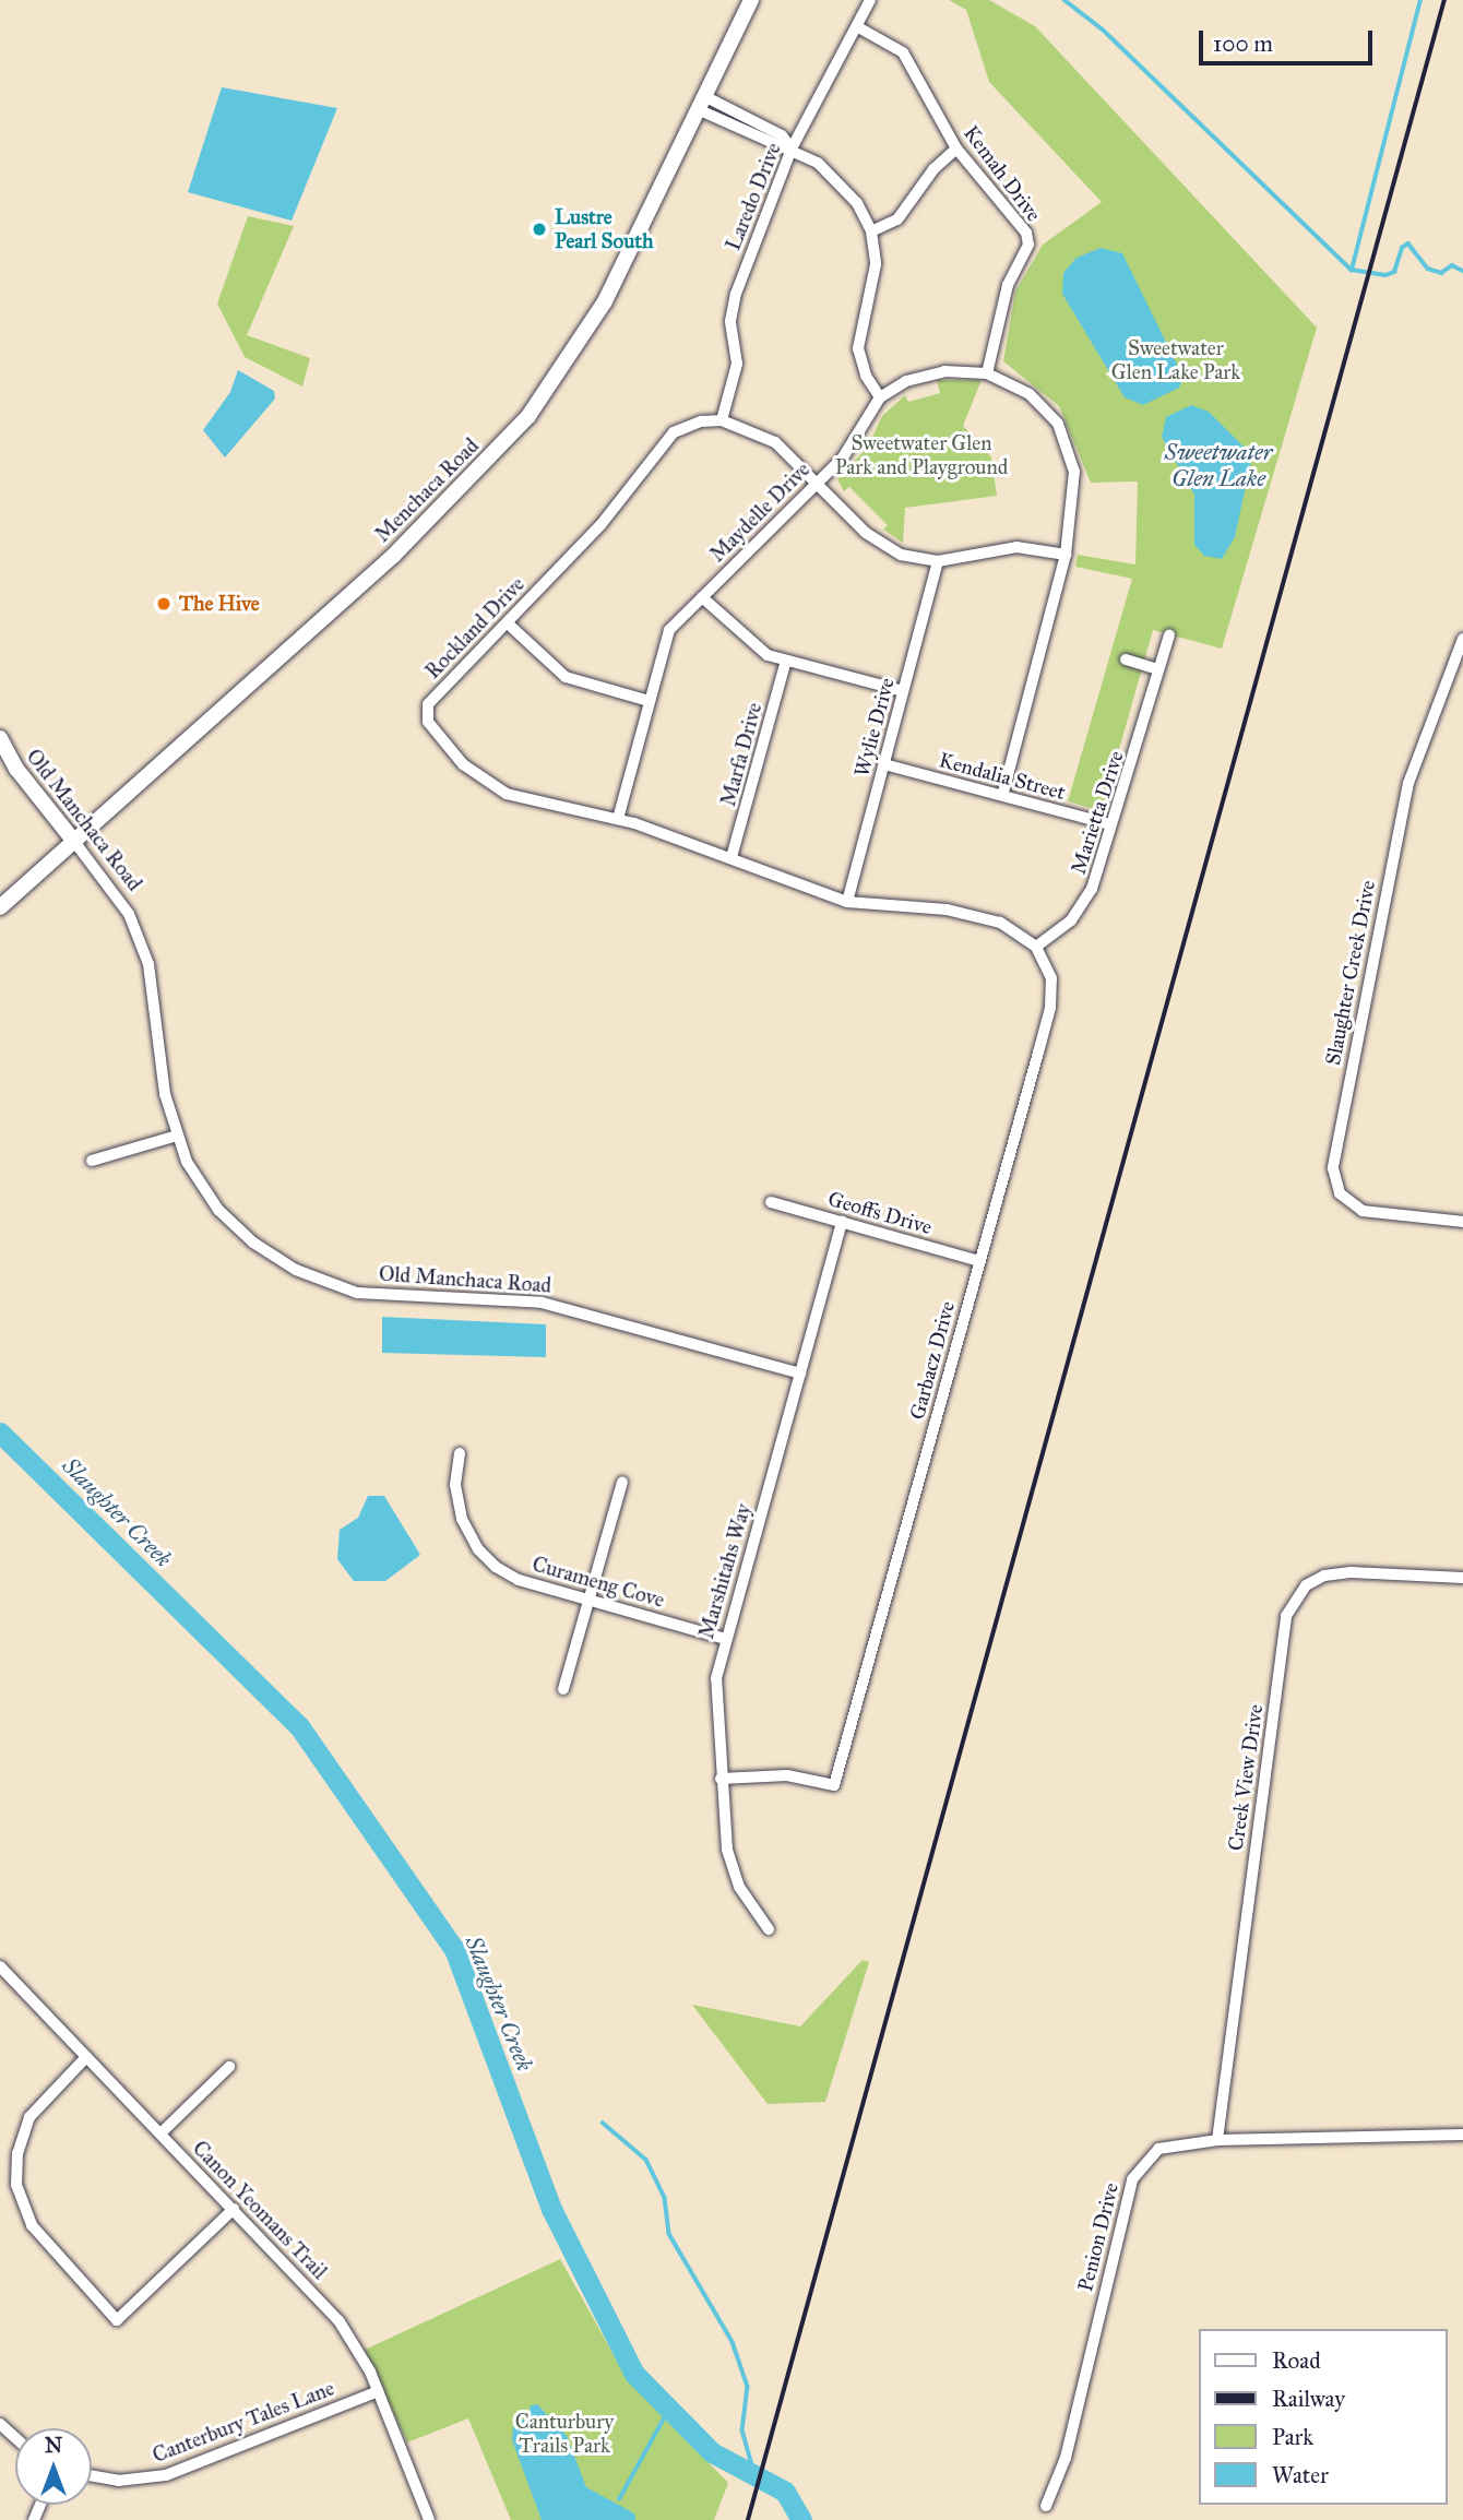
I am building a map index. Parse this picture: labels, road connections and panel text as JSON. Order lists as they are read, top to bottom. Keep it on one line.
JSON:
{"streets":{"main road":["Menchaca Road","Old Manchaca Road"],"street":["Kemah Drive","Laredo Drive","Maydelle Drive","Rockland Drive","Wylie Drive","Marfa Drive","Kendalia Street","Marietta Drive","Slaughter Creek Drive","Geoffs Drive","Garbacz Drive","Marshitahs Way","Curameng Cove","Creek View Drive","Canon Yeomans Trail","Penion Drive","Canterbury Tales Lane"]},"crossings":[["Kemah Drive","Laredo Drive"],["Kemah Drive","Maydelle Drive"],["Kemah Drive","Wylie Drive"],["Laredo Drive","Rockland Drive"],["Menchaca Road","Old Manchaca Road"],["Maydelle Drive","Rockland Drive"],["Maydelle Drive","Wylie Drive"],["Rockland Drive","Wylie Drive"],["Rockland Drive","Marfa Drive"],["Rockland Drive","Marietta Drive"],["Rockland Drive","Garbacz Drive"],["Wylie Drive","Kendalia Street"],["Kendalia Street","Marietta Drive"],["Marietta Drive","Garbacz Drive"],["Old Manchaca Road","Marshitahs Way"],["Geoffs Drive","Garbacz Drive"],["Geoffs Drive","Marshitahs Way"],["Garbacz Drive","Marshitahs Way"],["Marshitahs Way","Curameng Cove"],["Creek View Drive","Penion Drive"],["Canon Yeomans Trail","Canterbury Tales Lane"]],"water":["Sweetwater Glen Lake","Slaughter Creek"],"parks":["Sweetwater Glen Lake Park","Sweetwater Glen Park and Playground","Canturbury Trails Park"],"places":["Lustre Pearl South","The Hive"],"legend":["Road","Railway","Park","Water"],"scale_bar":"100 m","north":"top"}
